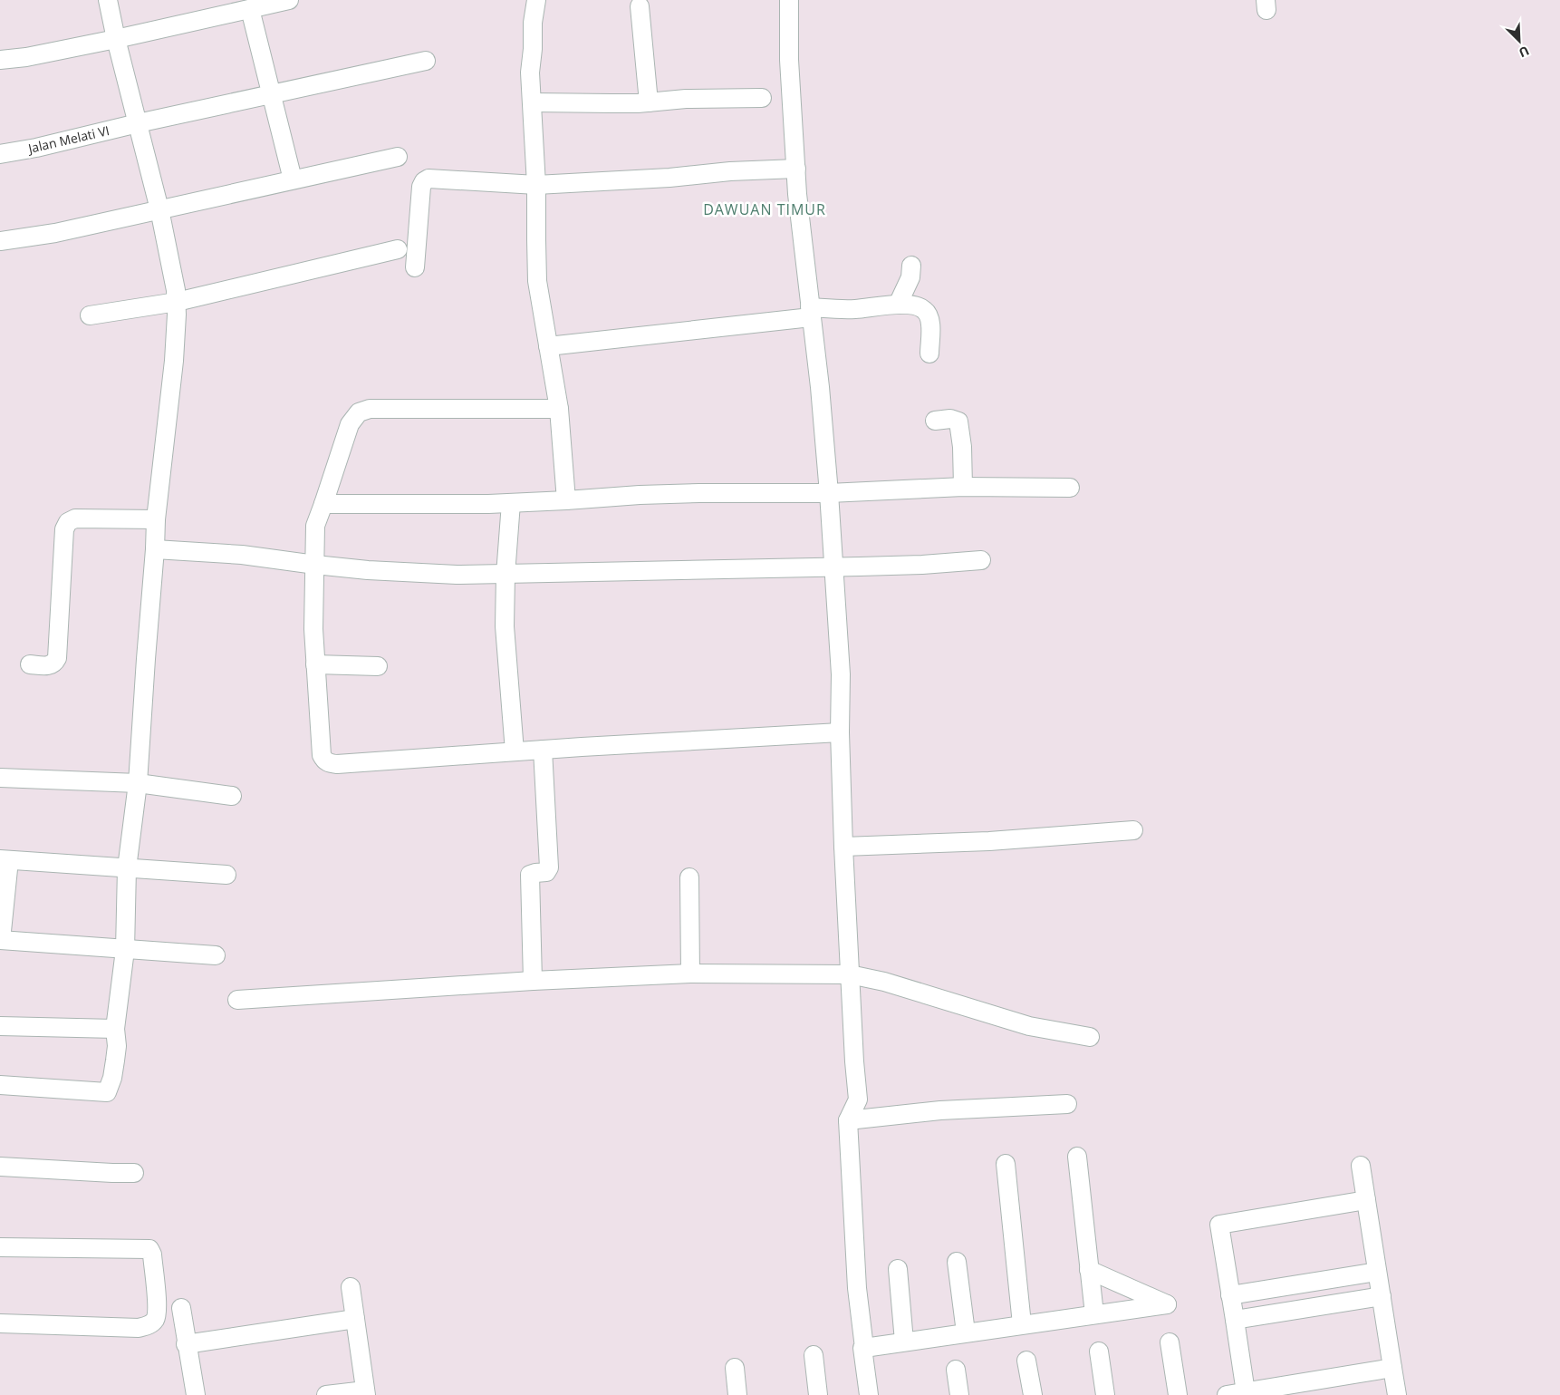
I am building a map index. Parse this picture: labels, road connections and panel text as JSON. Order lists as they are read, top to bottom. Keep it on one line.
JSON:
{"streets":{"street":["Jalan Melati VI"]},"districts":["DAWUAN TIMUR"],"north":"bottom right"}
